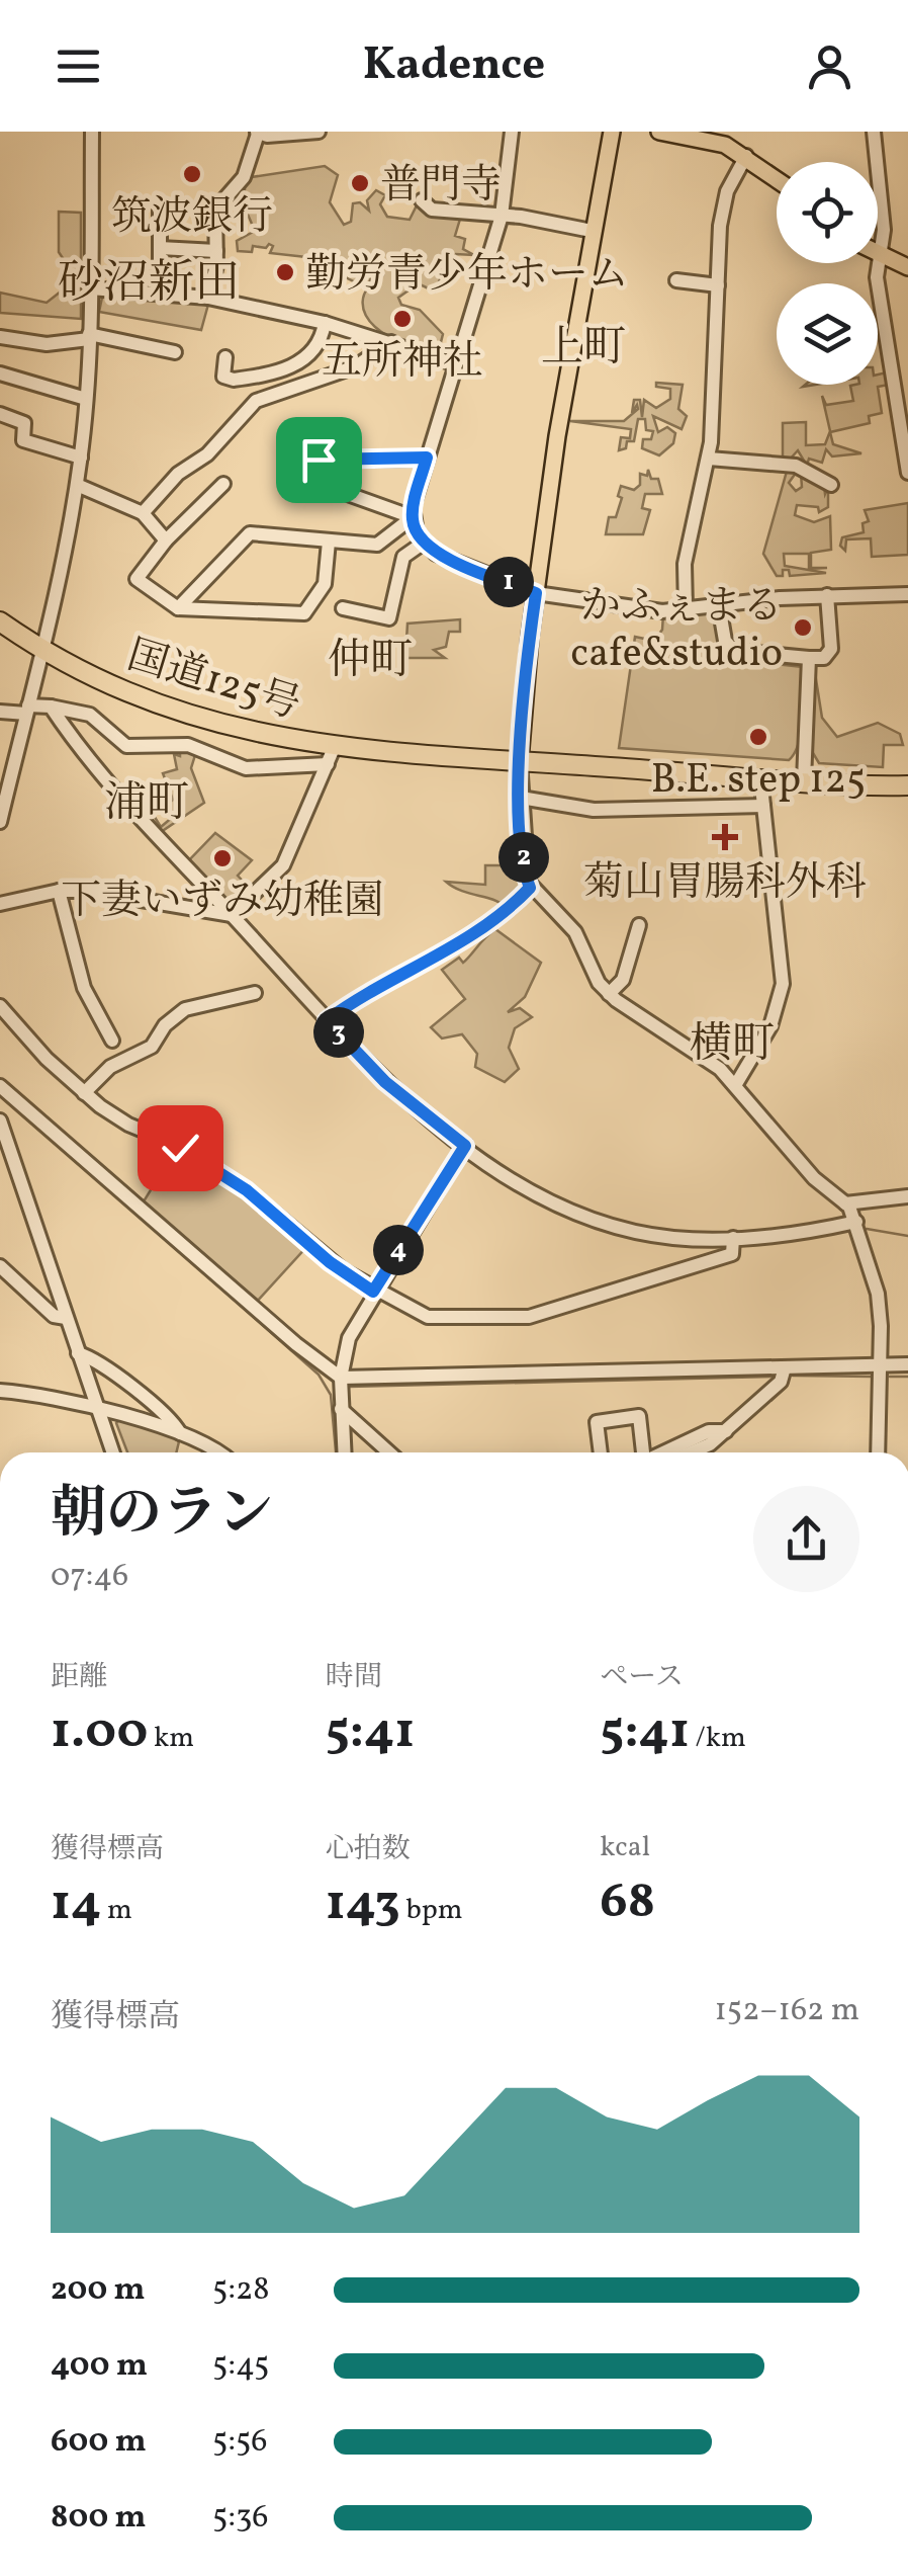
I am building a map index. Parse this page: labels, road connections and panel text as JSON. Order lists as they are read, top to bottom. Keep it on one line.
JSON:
{"streets":{"highway":["国道125号"]},"districts":["砂沼新田","上町","仲町","浦町","横町"],"places":{"other":["筑波銀行","普門寺","勤労青少年ホーム","五所神社","かふぇまる cafe&studio","B.E. step 125","下妻いずみ幼稚園"],"health":["菊山胃腸科外科"]},"page":{"header":"Kadence","pins":["1","2","3","4"],"heading":["朝のラン","07:46"],"stats":[["距離","1.00 km"],["時間","5:41"],["ペース","5:41 /km"],["獲得標高","14 m"],["心拍数","143 bpm"],["kcal","68"]],"chart":["獲得標高","152–162 m"],"list":[{"name":"200 m","note":"5:28"},{"name":"400 m","note":"5:45"},{"name":"600 m","note":"5:56"},{"name":"800 m","note":"5:36"}]}}
